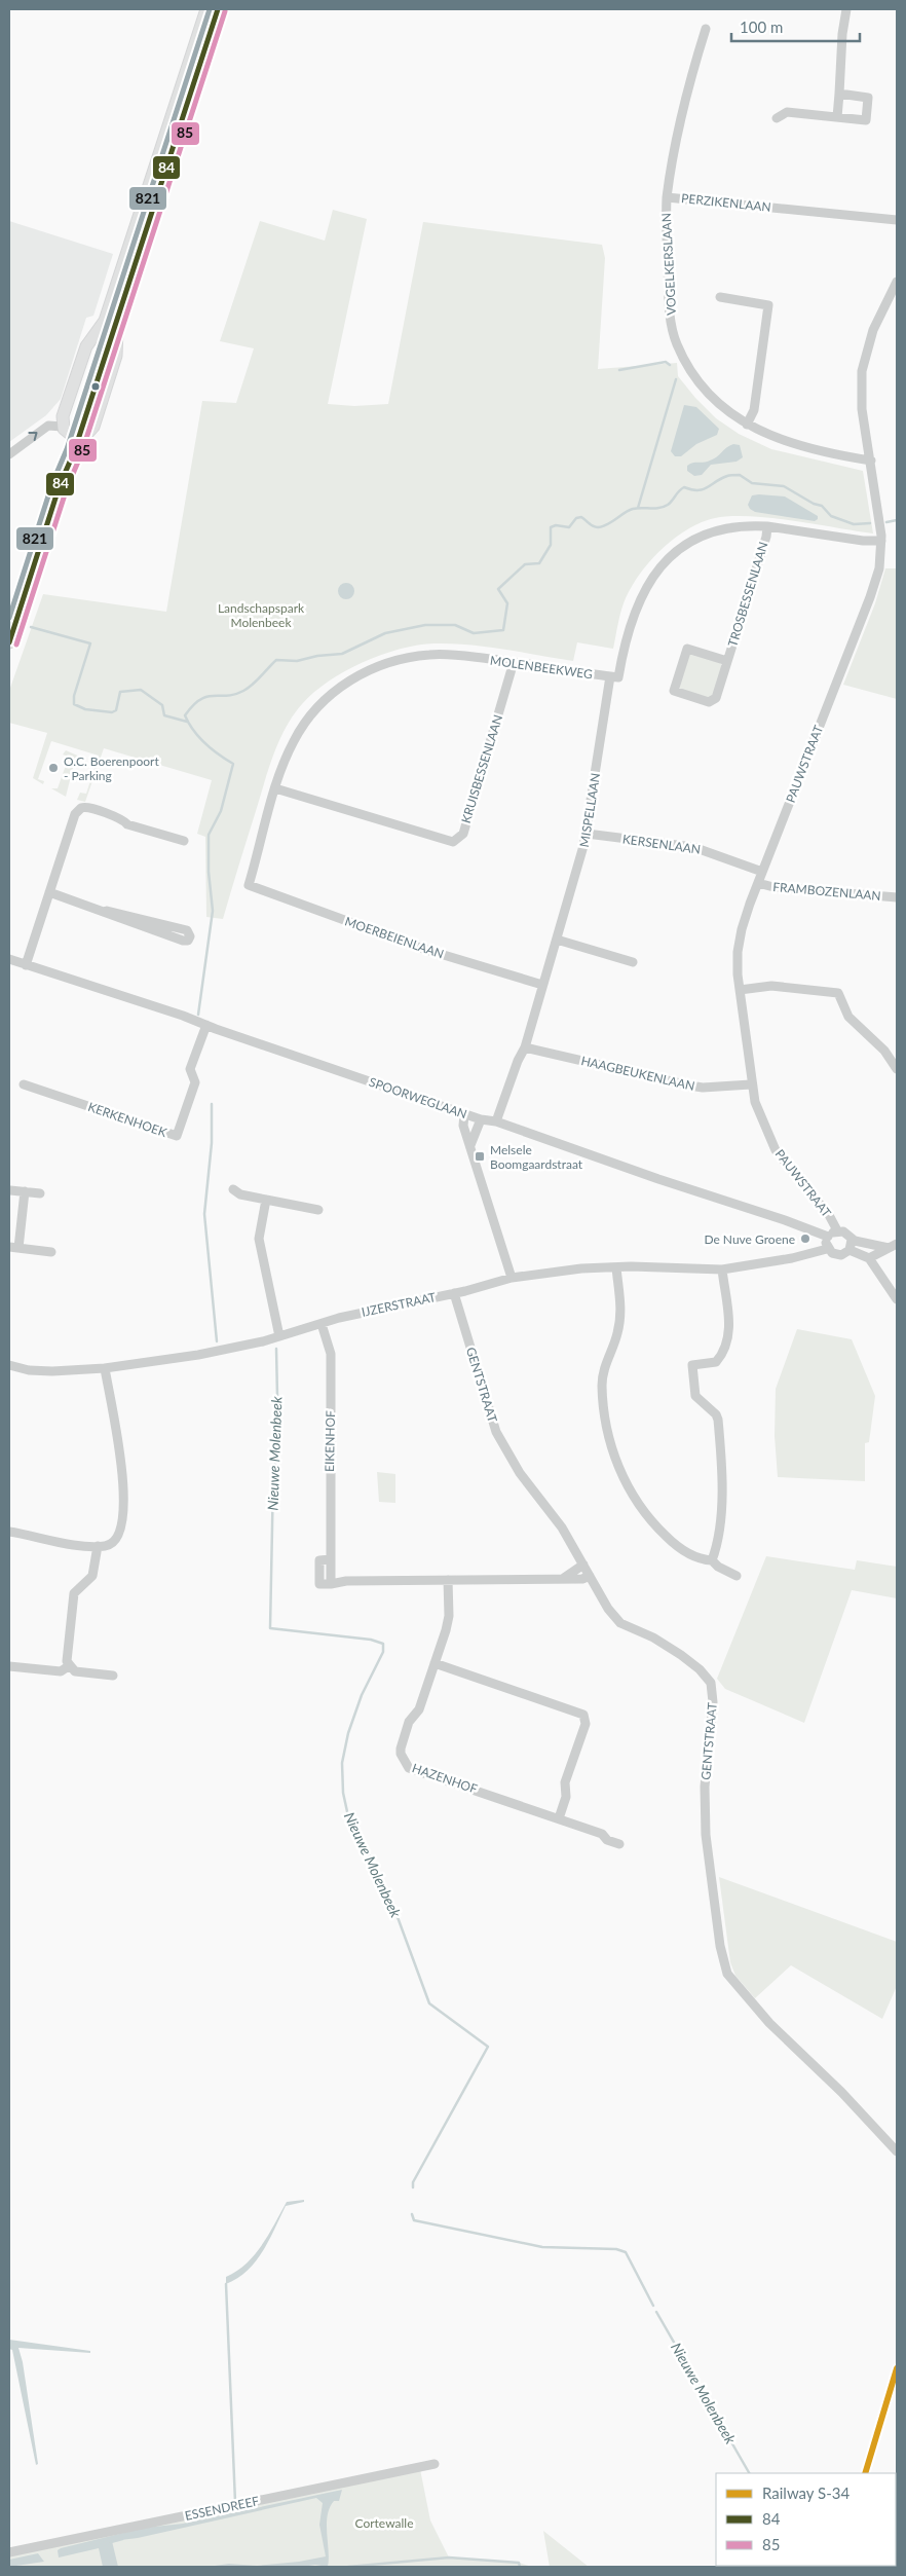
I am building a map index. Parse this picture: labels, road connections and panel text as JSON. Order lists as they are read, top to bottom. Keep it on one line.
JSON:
{"streets":{"street":["PERZIKENLAAN","VOGELKERSLAAN","TROSBESSENLAAN","MOLENBEEKWEG","PAUWSTRAAT","KRUISBESSENLAAN","MISPELLAAN","KERSENLAAN","FRAMBOZENLAAN","MOERBEIENLAAN","HAAGBEUKENLAAN","SPOORWEGLAAN","KERKENHOEK","IJZERSTRAAT","GENTSTRAAT","EIKENHOF","HAZENHOF","ESSENDREEF"]},"crossings":[["PERZIKENLAAN","VOGELKERSLAAN"],["VOGELKERSLAAN","PAUWSTRAAT"],["TROSBESSENLAAN","MOLENBEEKWEG"],["MOLENBEEKWEG","PAUWSTRAAT"],["MOLENBEEKWEG","KRUISBESSENLAAN"],["MOLENBEEKWEG","MISPELLAAN"],["MOLENBEEKWEG","MOERBEIENLAAN"],["PAUWSTRAAT","KERSENLAAN"],["PAUWSTRAAT","FRAMBOZENLAAN"],["PAUWSTRAAT","HAAGBEUKENLAAN"],["PAUWSTRAAT","SPOORWEGLAAN"],["PAUWSTRAAT","IJZERSTRAAT"],["MISPELLAAN","KERSENLAAN"],["MISPELLAAN","MOERBEIENLAAN"],["MISPELLAAN","HAAGBEUKENLAAN"],["MISPELLAAN","SPOORWEGLAAN"],["SPOORWEGLAAN","KERKENHOEK"],["SPOORWEGLAAN","IJZERSTRAAT"],["IJZERSTRAAT","GENTSTRAAT"],["IJZERSTRAAT","EIKENHOF"],["GENTSTRAAT","EIKENHOF"],["EIKENHOF","HAZENHOF"]],"water":["Nieuwe Molenbeek"],"parks":["Landschapspark Molenbeek","Cortewalle"],"places":{"other":["O.C. Boerenpoort - Parking","De Nuve Groene"],"transit":["Melsele Boomgaardstraat"]},"lines":["transit line 84","transit line 821","transit line 85","rail line S-34"],"legend":["Railway S-34","84","85"],"scale_bar":"100 m"}
